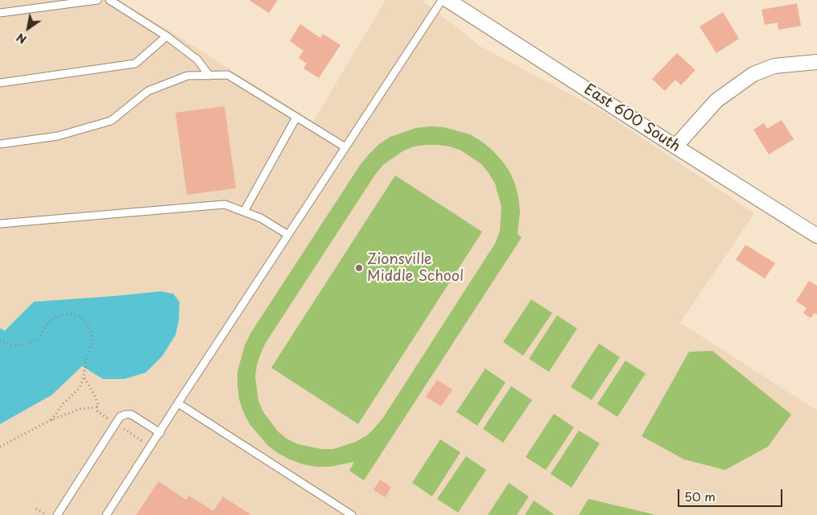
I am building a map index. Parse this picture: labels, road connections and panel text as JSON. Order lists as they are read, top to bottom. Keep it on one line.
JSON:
{"streets":{"street":["East 600 South"]},"places":["Zionsville Middle School"],"scale_bar":"50 m","north":"bottom left"}
